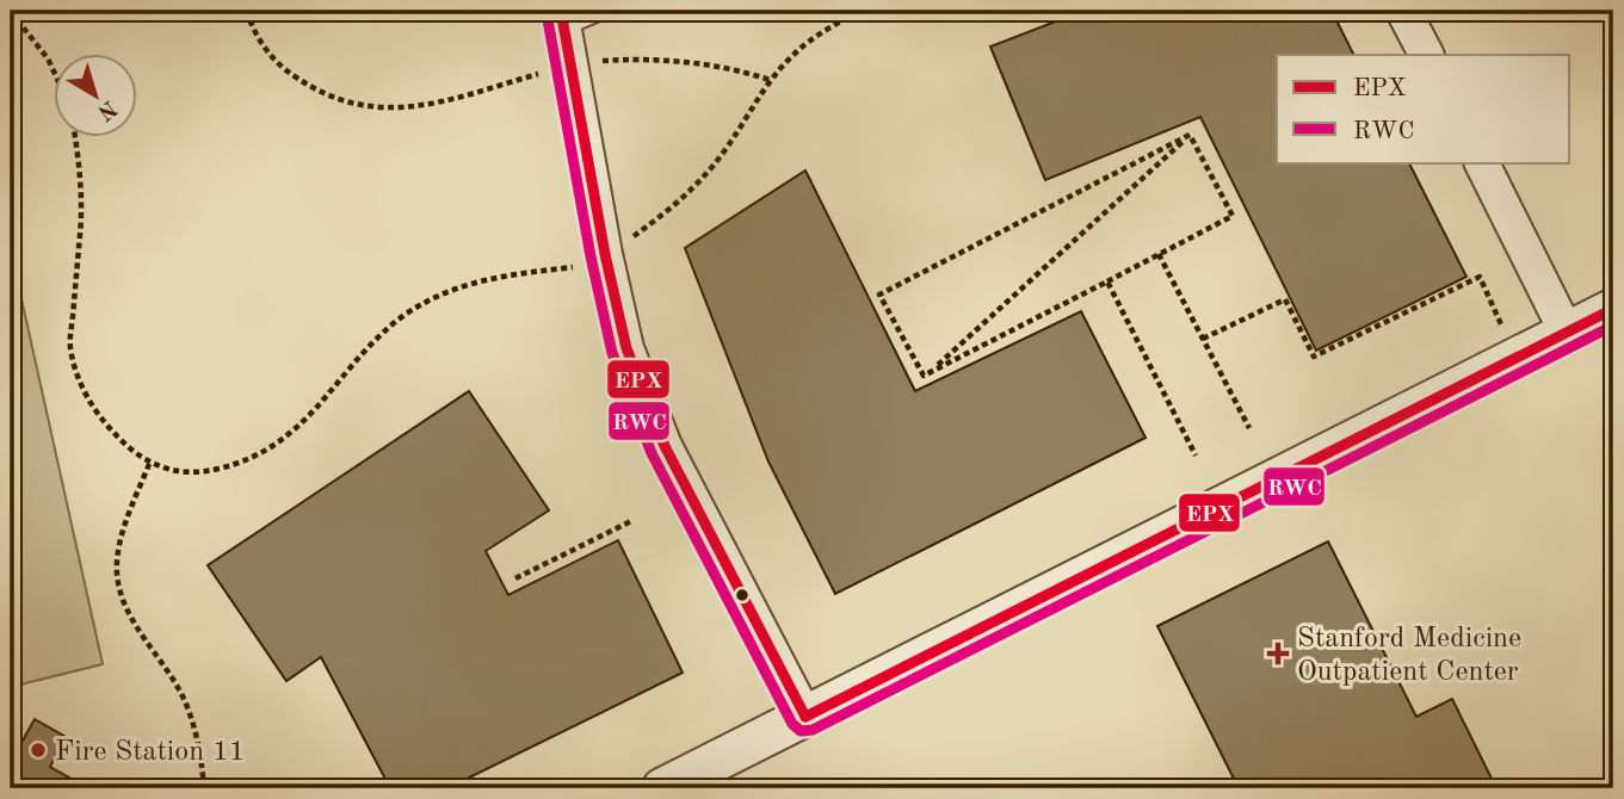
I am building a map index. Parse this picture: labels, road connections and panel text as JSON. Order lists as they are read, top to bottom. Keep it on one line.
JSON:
{"places":{"health":["Stanford Medicine Outpatient Center"],"other":["Fire Station 11"]},"lines":["transit line EPX","transit line RWC"],"legend":["EPX","RWC"],"north":"bottom right"}
